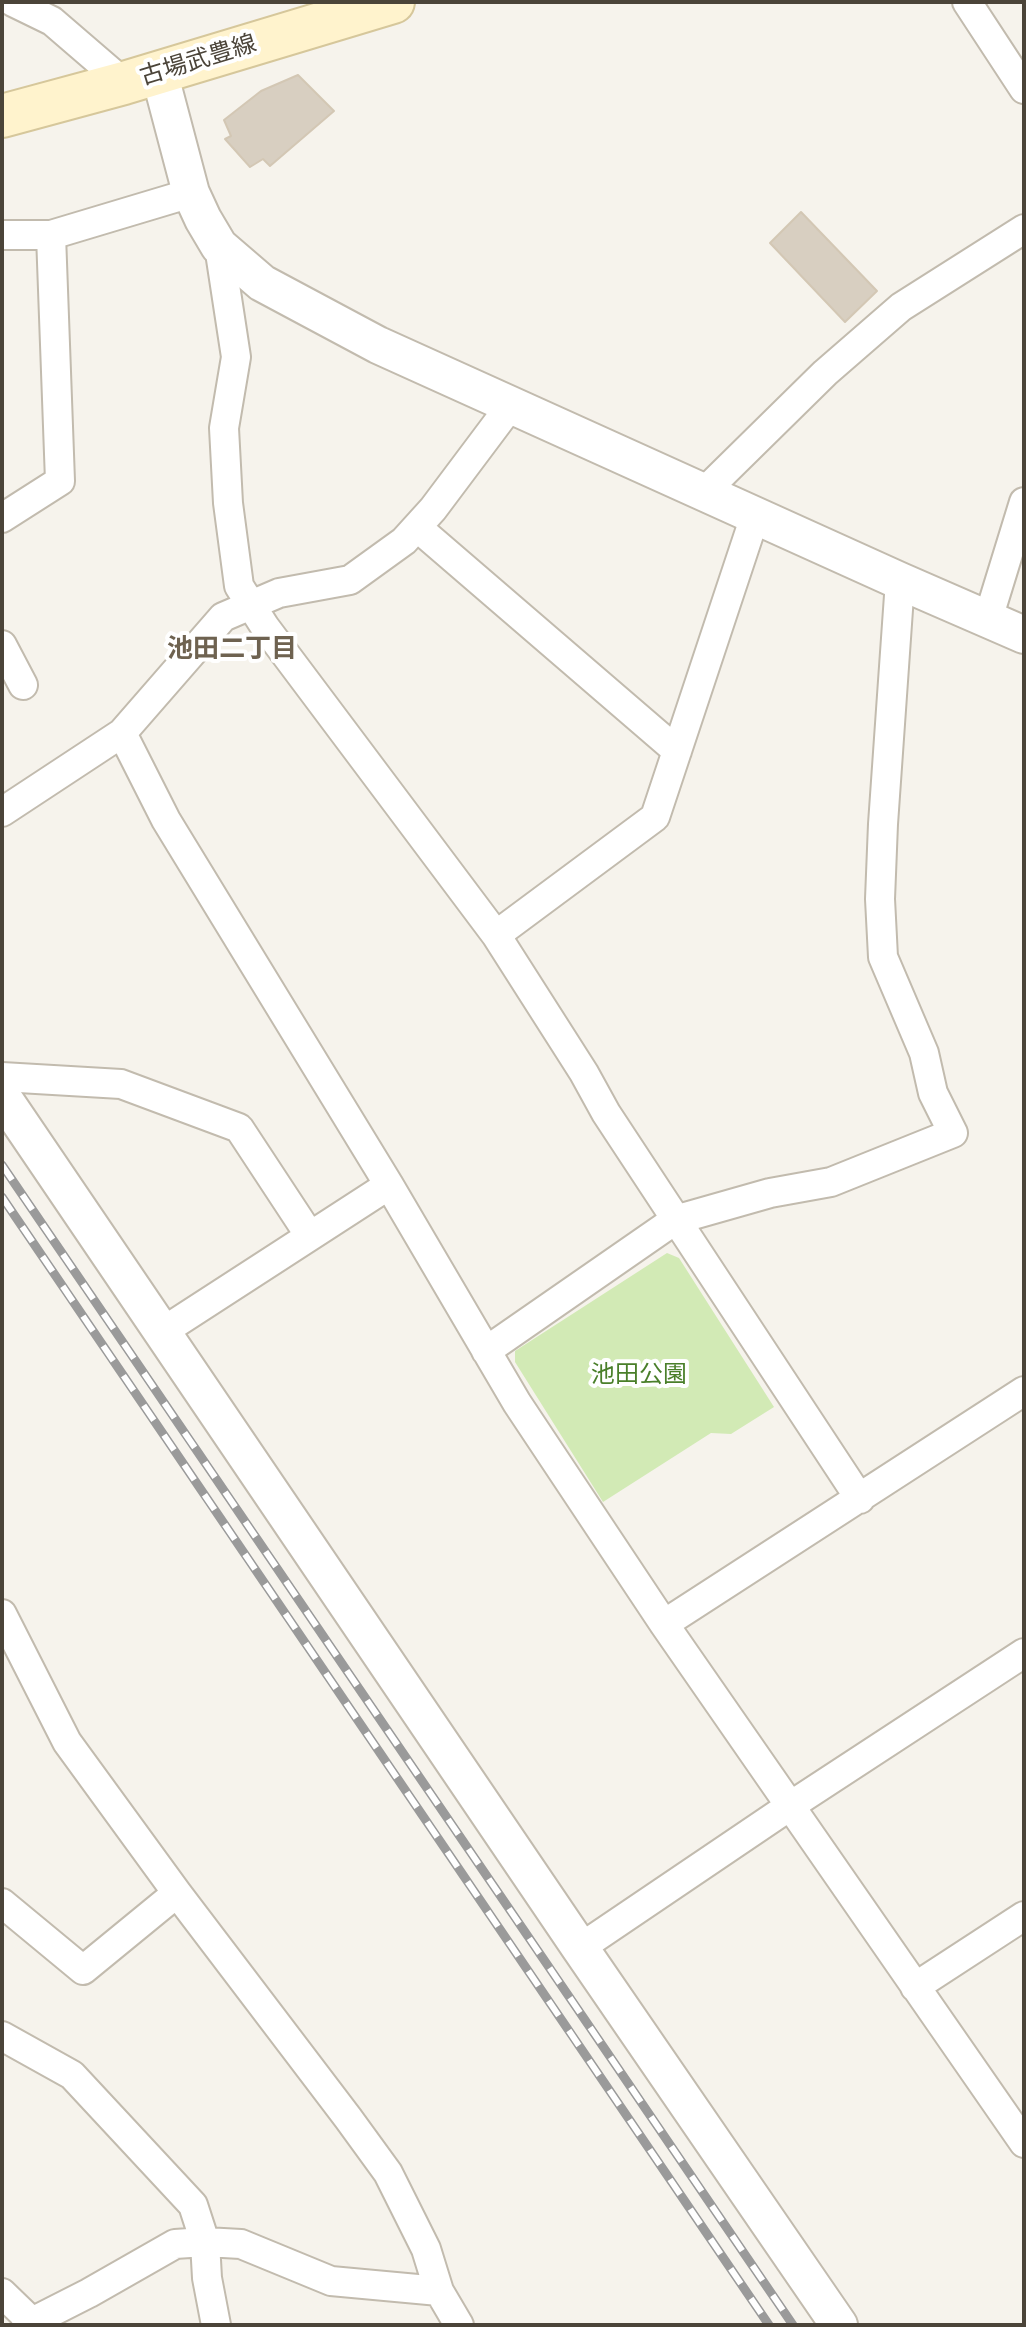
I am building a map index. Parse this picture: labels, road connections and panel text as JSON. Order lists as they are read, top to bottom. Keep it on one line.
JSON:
{"streets":{"main road":["古場武豊線"]},"districts":["池田二丁目"],"parks":["池田公園"]}
